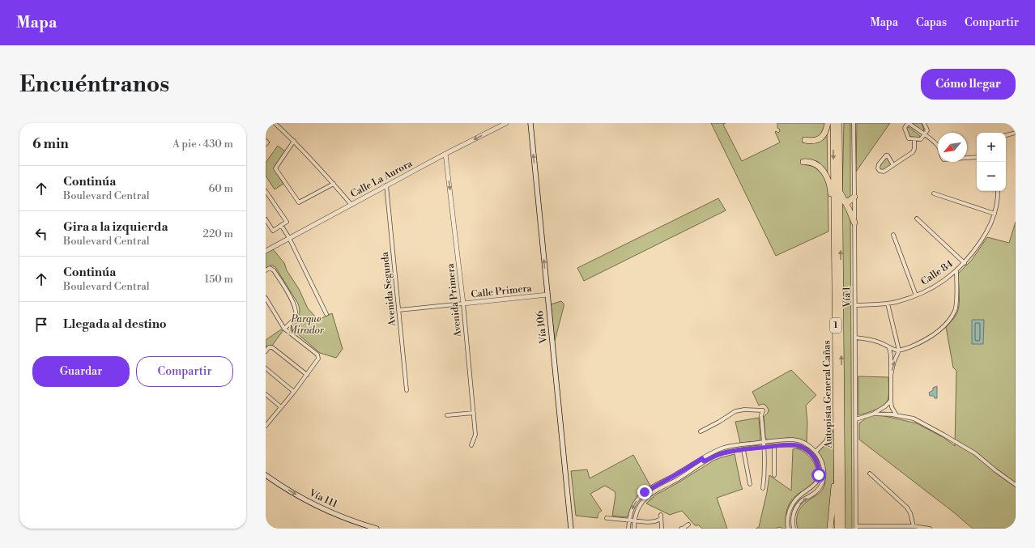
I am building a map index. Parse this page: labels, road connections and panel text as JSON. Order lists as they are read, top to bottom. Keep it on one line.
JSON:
{"streets":{"highway":["1","Autopista General Cañas"],"main road":["Vía 106","Vía 111"],"street":["Calle La Aurora","Calle 84","Avenida Segunda","Calle Primera","Vía 1","Avenida Primera"]},"crossings":[["Calle La Aurora","Avenida Segunda"],["Calle La Aurora","Avenida Primera"],["Calle 84","Vía 1"],["Avenida Segunda","Calle Primera"],["Calle Primera","Avenida Primera"],["Calle Primera","Vía 106"]],"one_way":["Avenida Primera","Vía 106","Vía 111"],"parks":["Parque Mirador"],"north":"bottom left","page":{"header":"Mapa","nav":["Mapa","Capas","Compartir"],"buttons":["Cómo llegar",["Guardar","Compartir"]],"title":"Encuéntranos","heading":["6 min","A pie · 430 m"],"map_buttons":["+","−"],"list":[["Continúa","Boulevard Central","60 m"],["Gira a la izquierda","Boulevard Central","220 m"],["Continúa","Boulevard Central","150 m"],"Llegada al destino"]}}
